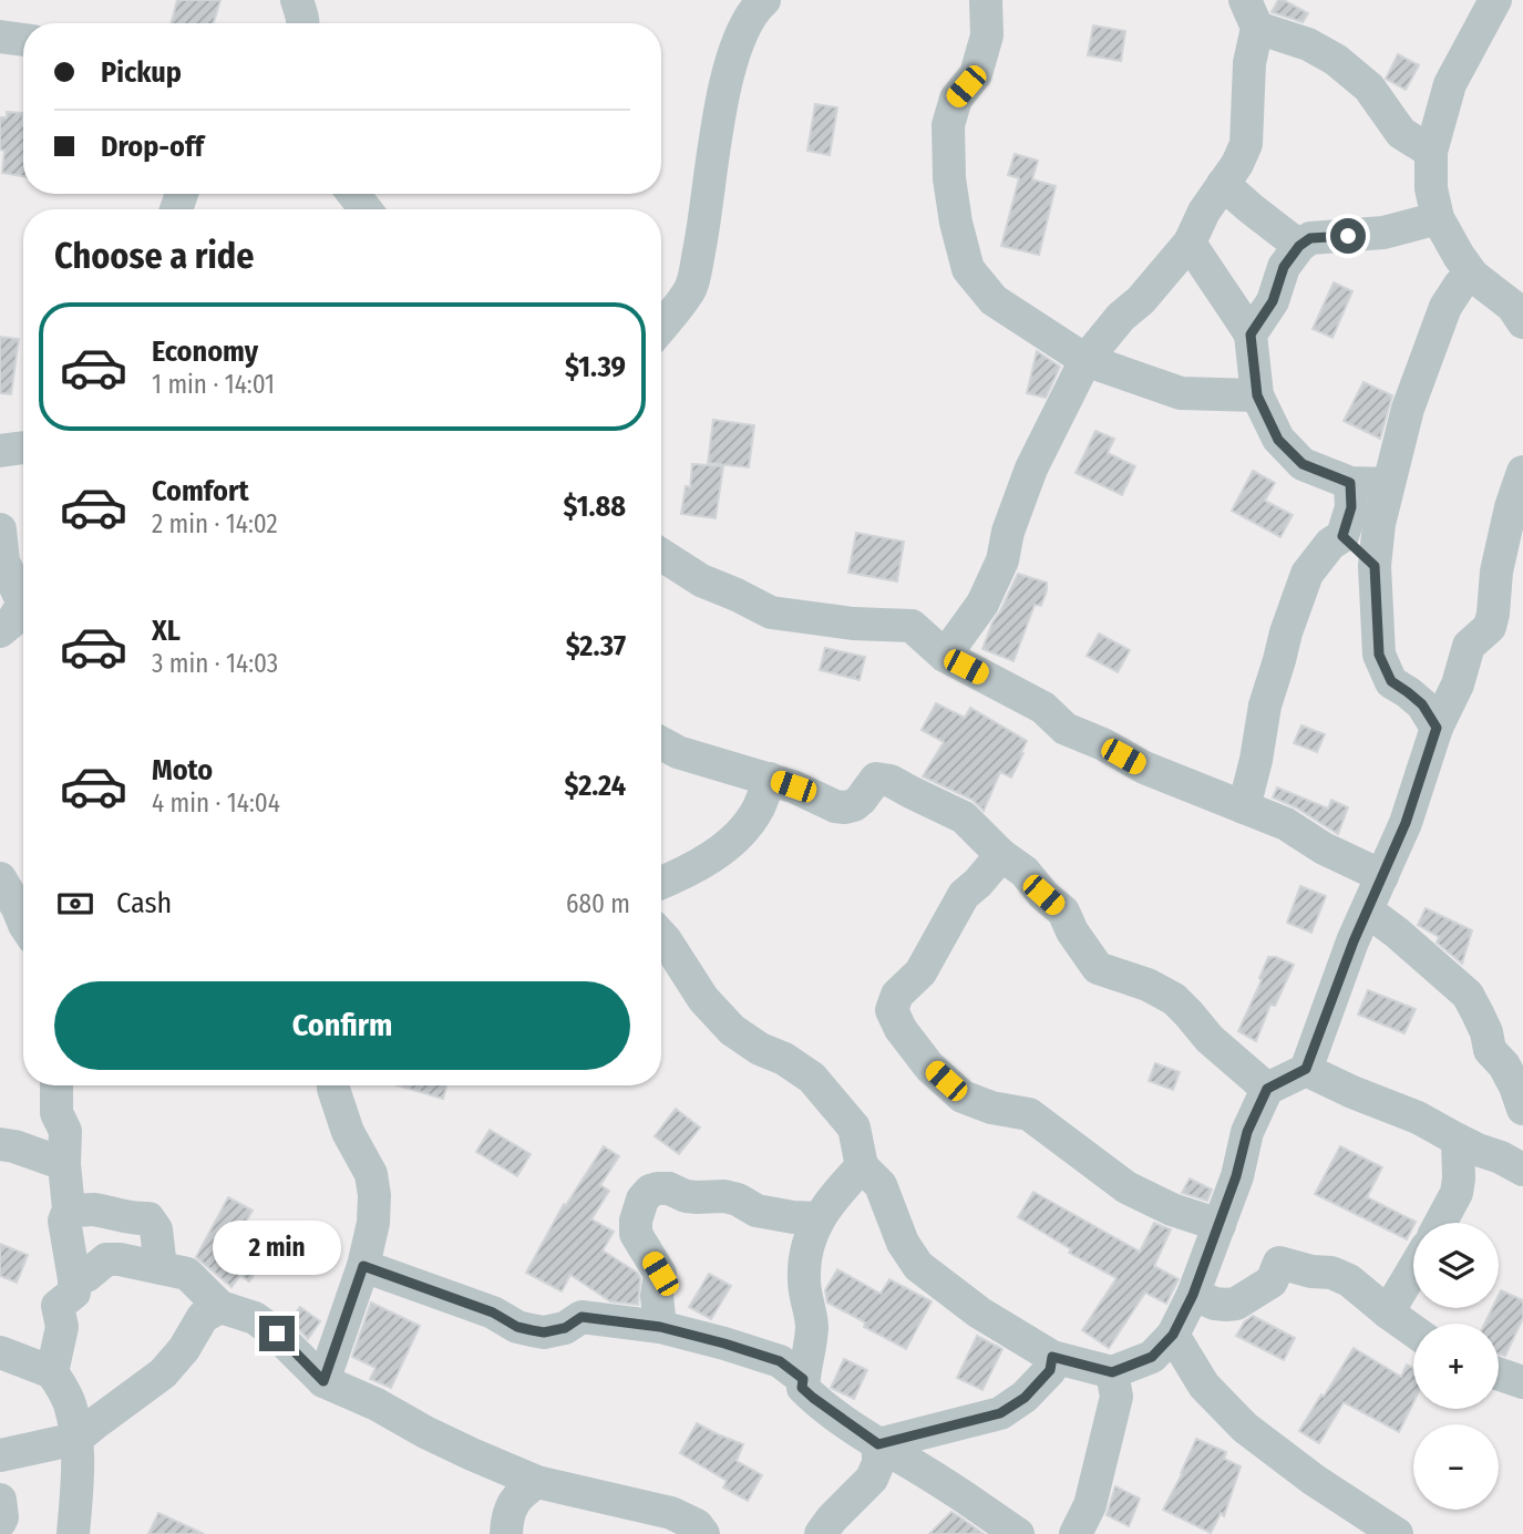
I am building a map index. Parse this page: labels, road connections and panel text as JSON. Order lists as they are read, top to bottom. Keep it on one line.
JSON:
{"page":{"banner":["Pickup","Drop-off"],"heading":"Choose a ride","list":[{"name":"Economy","note":"1 min · 14:01","value":"$1.39"},{"name":"Comfort","note":"2 min · 14:02","value":"$1.88"},{"name":"XL","note":"3 min · 14:03","value":"$2.37"},{"name":"Moto","note":"4 min · 14:04","value":"$2.24"}],"pay":["Cash","680 m"],"buttons":"Confirm","bubble":"2 min","map_buttons":["+","−"]}}
